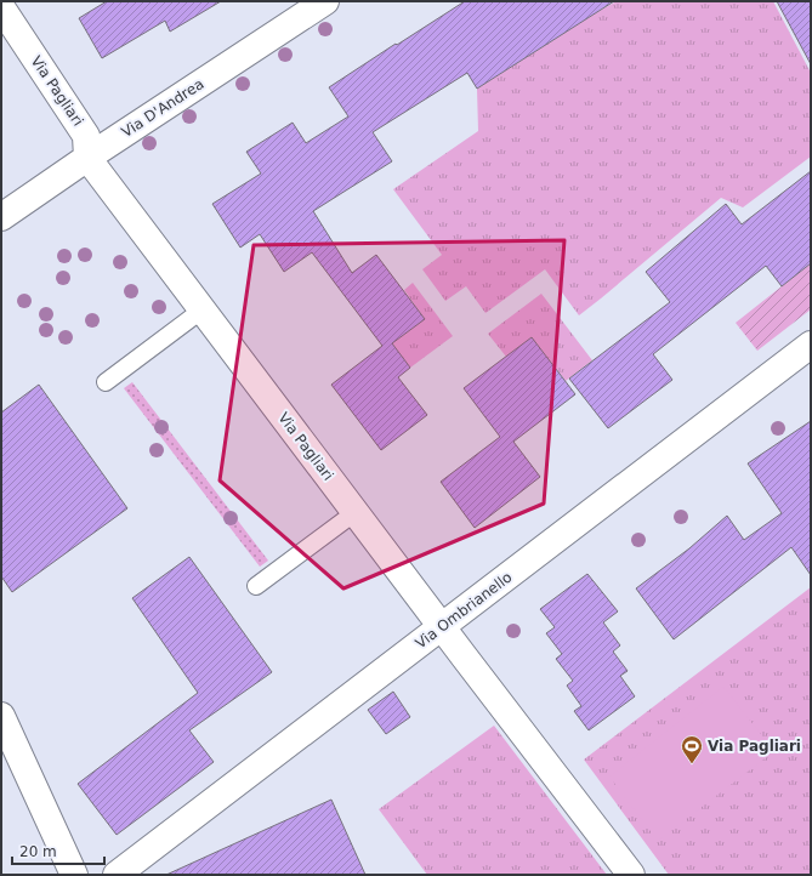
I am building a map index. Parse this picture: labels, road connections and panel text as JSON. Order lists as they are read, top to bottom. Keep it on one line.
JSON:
{"streets":{"street":["Via Pagliari","Via D'Andrea","Via Ombrianello"]},"crossings":[["Via Pagliari","Via D'Andrea"],["Via Pagliari","Via Ombrianello"]],"places":{"sports":["Via Pagliari"]},"scale_bar":"20 m"}
